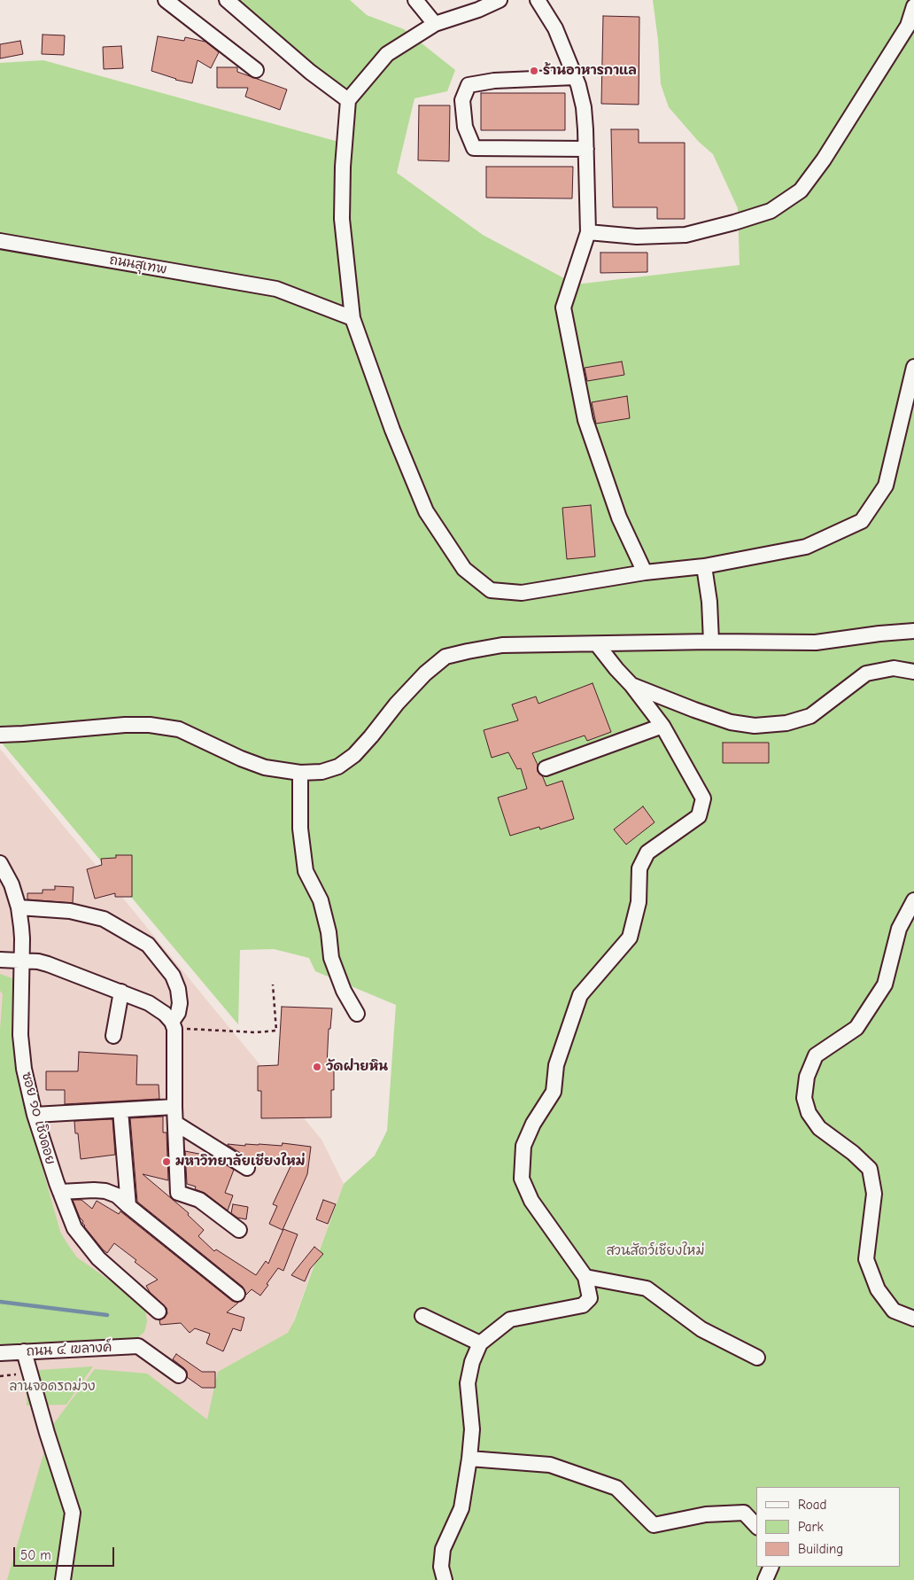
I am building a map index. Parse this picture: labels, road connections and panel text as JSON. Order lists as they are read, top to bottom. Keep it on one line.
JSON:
{"streets":{"street":["ถนนสุเทพ","ซอย ๑๐ เชิงดอย","ถนน ๔ เขลางค์"]},"parks":["สวนสัตว์เชียงใหม่","ลานจอดรถม่วง"],"places":["ร้านอาหารกาแล","วัดฝายหิน","มหาวิทยาลัยเชียงใหม่"],"legend":["Road","Park","Building"],"scale_bar":"50 m"}
